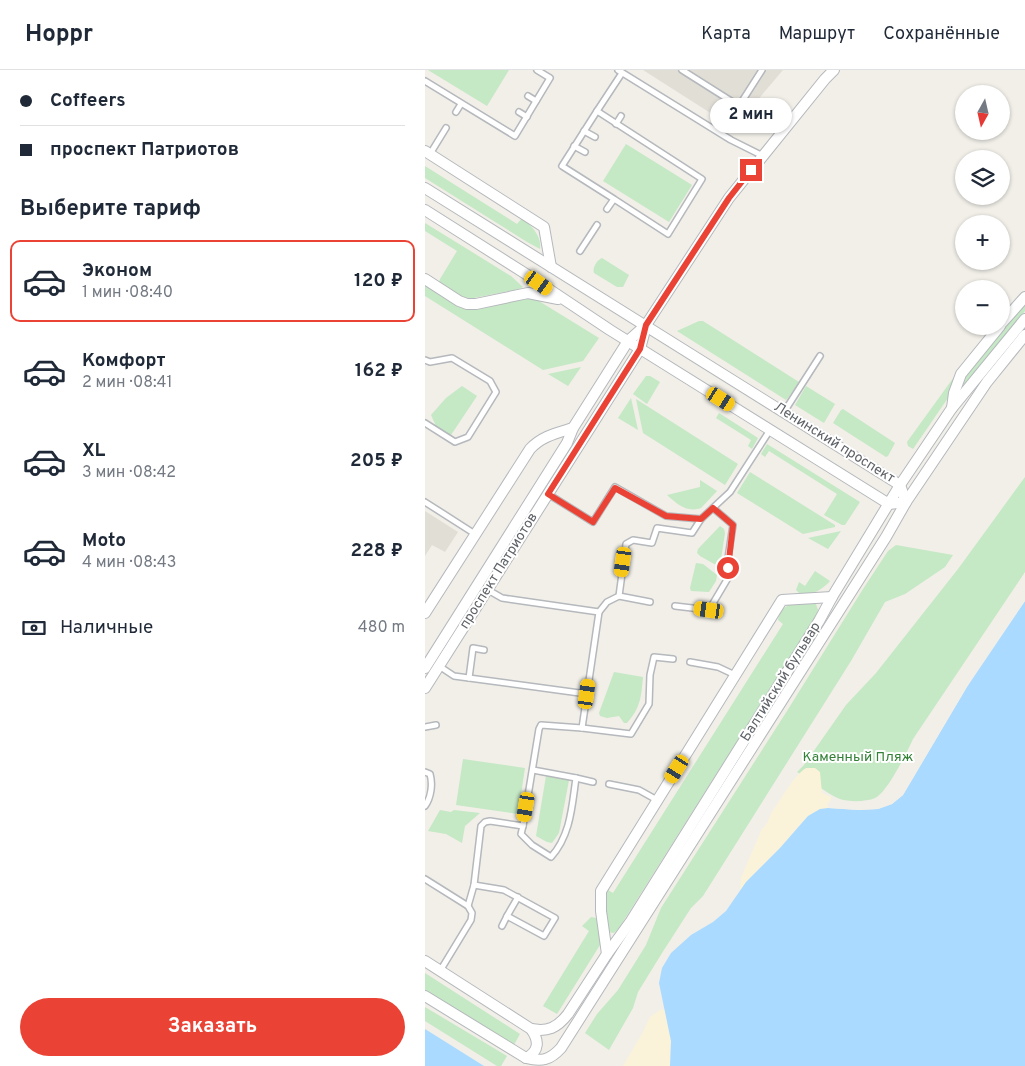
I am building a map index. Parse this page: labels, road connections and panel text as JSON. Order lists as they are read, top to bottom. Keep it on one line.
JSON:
{"streets":{"street":["Ленинский проспект","проспект Патриотов","Балтийский бульвар"]},"crossings":[["Ленинский проспект","проспект Патриотов"],["Ленинский проспект","Балтийский бульвар"]],"parks":["Каменный Пляж"],"north":"bottom","page":{"header":"Hoppr","nav":["Карта","Маршрут","Сохранённые"],"banner":["Coffeers","проспект Патриотов"],"map_buttons":["+","−"],"bubble":"2 мин","heading":"Выберите тариф","list":[{"name":"Эконом","note":"1 мин · 08:40","value":"120 ₽"},{"name":"Комфорт","note":"2 мин · 08:41","value":"162 ₽"},{"name":"XL","note":"3 мин · 08:42","value":"205 ₽"},{"name":"Moto","note":"4 мин · 08:43","value":"228 ₽"}],"pay":["Наличные","480 m"],"buttons":"Заказать"}}
